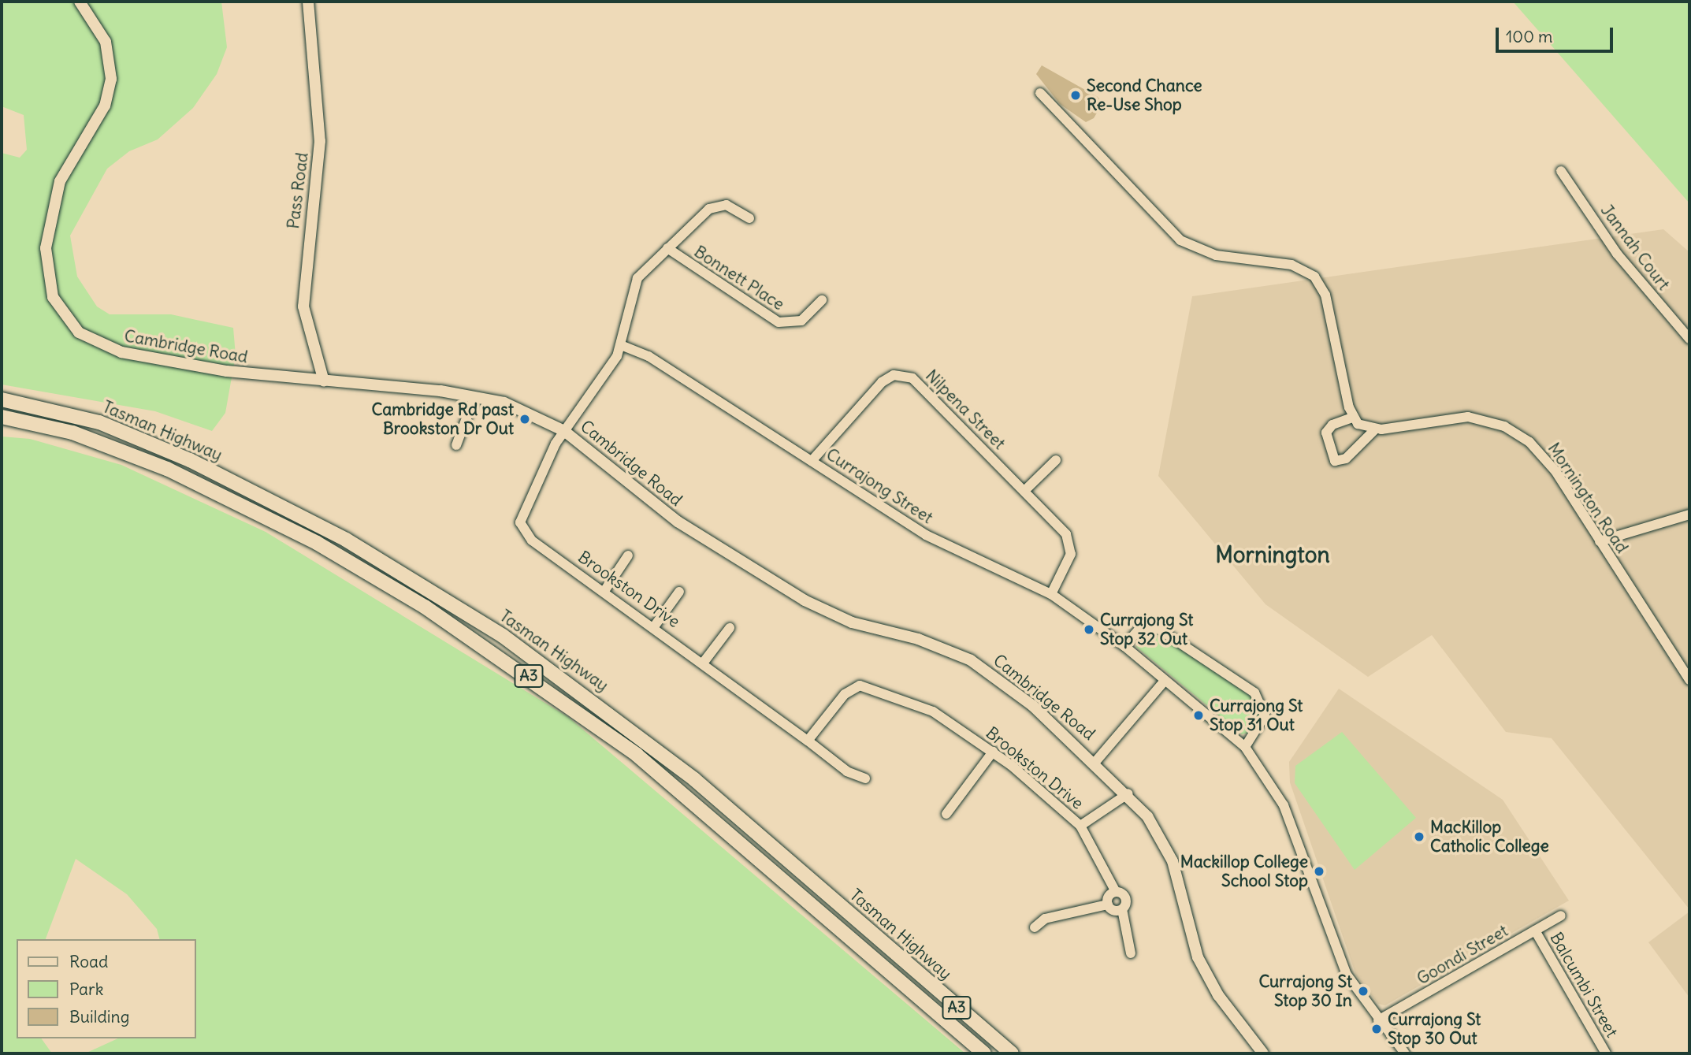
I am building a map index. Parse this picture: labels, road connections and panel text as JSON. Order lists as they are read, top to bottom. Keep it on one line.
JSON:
{"streets":{"highway":["Tasman Highway","A3"],"main road":["Pass Road","Cambridge Road"],"street":["Jannah Court","Bonnett Place","Nilpena Street","Currajong Street","Mornington Road","Brookston Drive","Goondi Street","Balcumbi Street"]},"crossings":[["Pass Road","Cambridge Road"],["Cambridge Road","Brookston Drive"],["Nilpena Street","Currajong Street"],["Currajong Street","Goondi Street"],["Goondi Street","Balcumbi Street"]],"districts":["Mornington"],"places":["Second Chance Re-Use Shop","Cambridge Rd past Brookston Dr Out","Currajong St Stop 32 Out","Currajong St Stop 31 Out","MacKillop Catholic College","Mackillop College School Stop","Currajong St Stop 30 In","Currajong St Stop 30 Out"],"legend":["Road","Park","Building"],"scale_bar":"100 m"}
